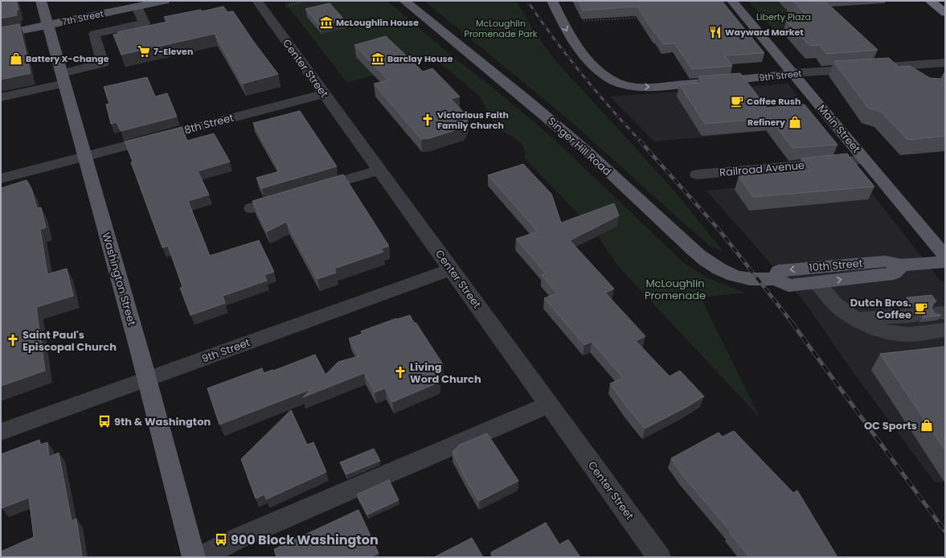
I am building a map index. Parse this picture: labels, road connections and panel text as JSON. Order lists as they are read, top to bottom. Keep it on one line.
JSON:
{"streets":{"main road":["7th Street","9th Street","Main Street","Singer Hill Road","10th Street","Washington Street"],"street":["Center Street","8th Street","Railroad Avenue"]},"crossings":[["7th Street","Washington Street"],["Center Street","9th Street"],["Center Street","8th Street"],["9th Street","Main Street"],["9th Street","Washington Street"],["8th Street","Washington Street"],["Main Street","Railroad Avenue"],["Singer Hill Road","10th Street"]],"parks":["Liberty Plaza","McLoughlin Promenade Park","McLoughlin Promenade"],"places":{"museum":["McLoughlin House","Barclay House"],"restaurant":["Wayward Market"],"supermarket":["7-Eleven"],"shop":["Battery X-Change","Refinery","OC Sports"],"cafe":["Coffee Rush","Dutch Bros. Coffee"],"church":["Victorious Faith Family Church","Saint Paul's Episcopal Church","Living Word Church"],"bus stop":["9th & Washington","900 Block Washington"]}}
